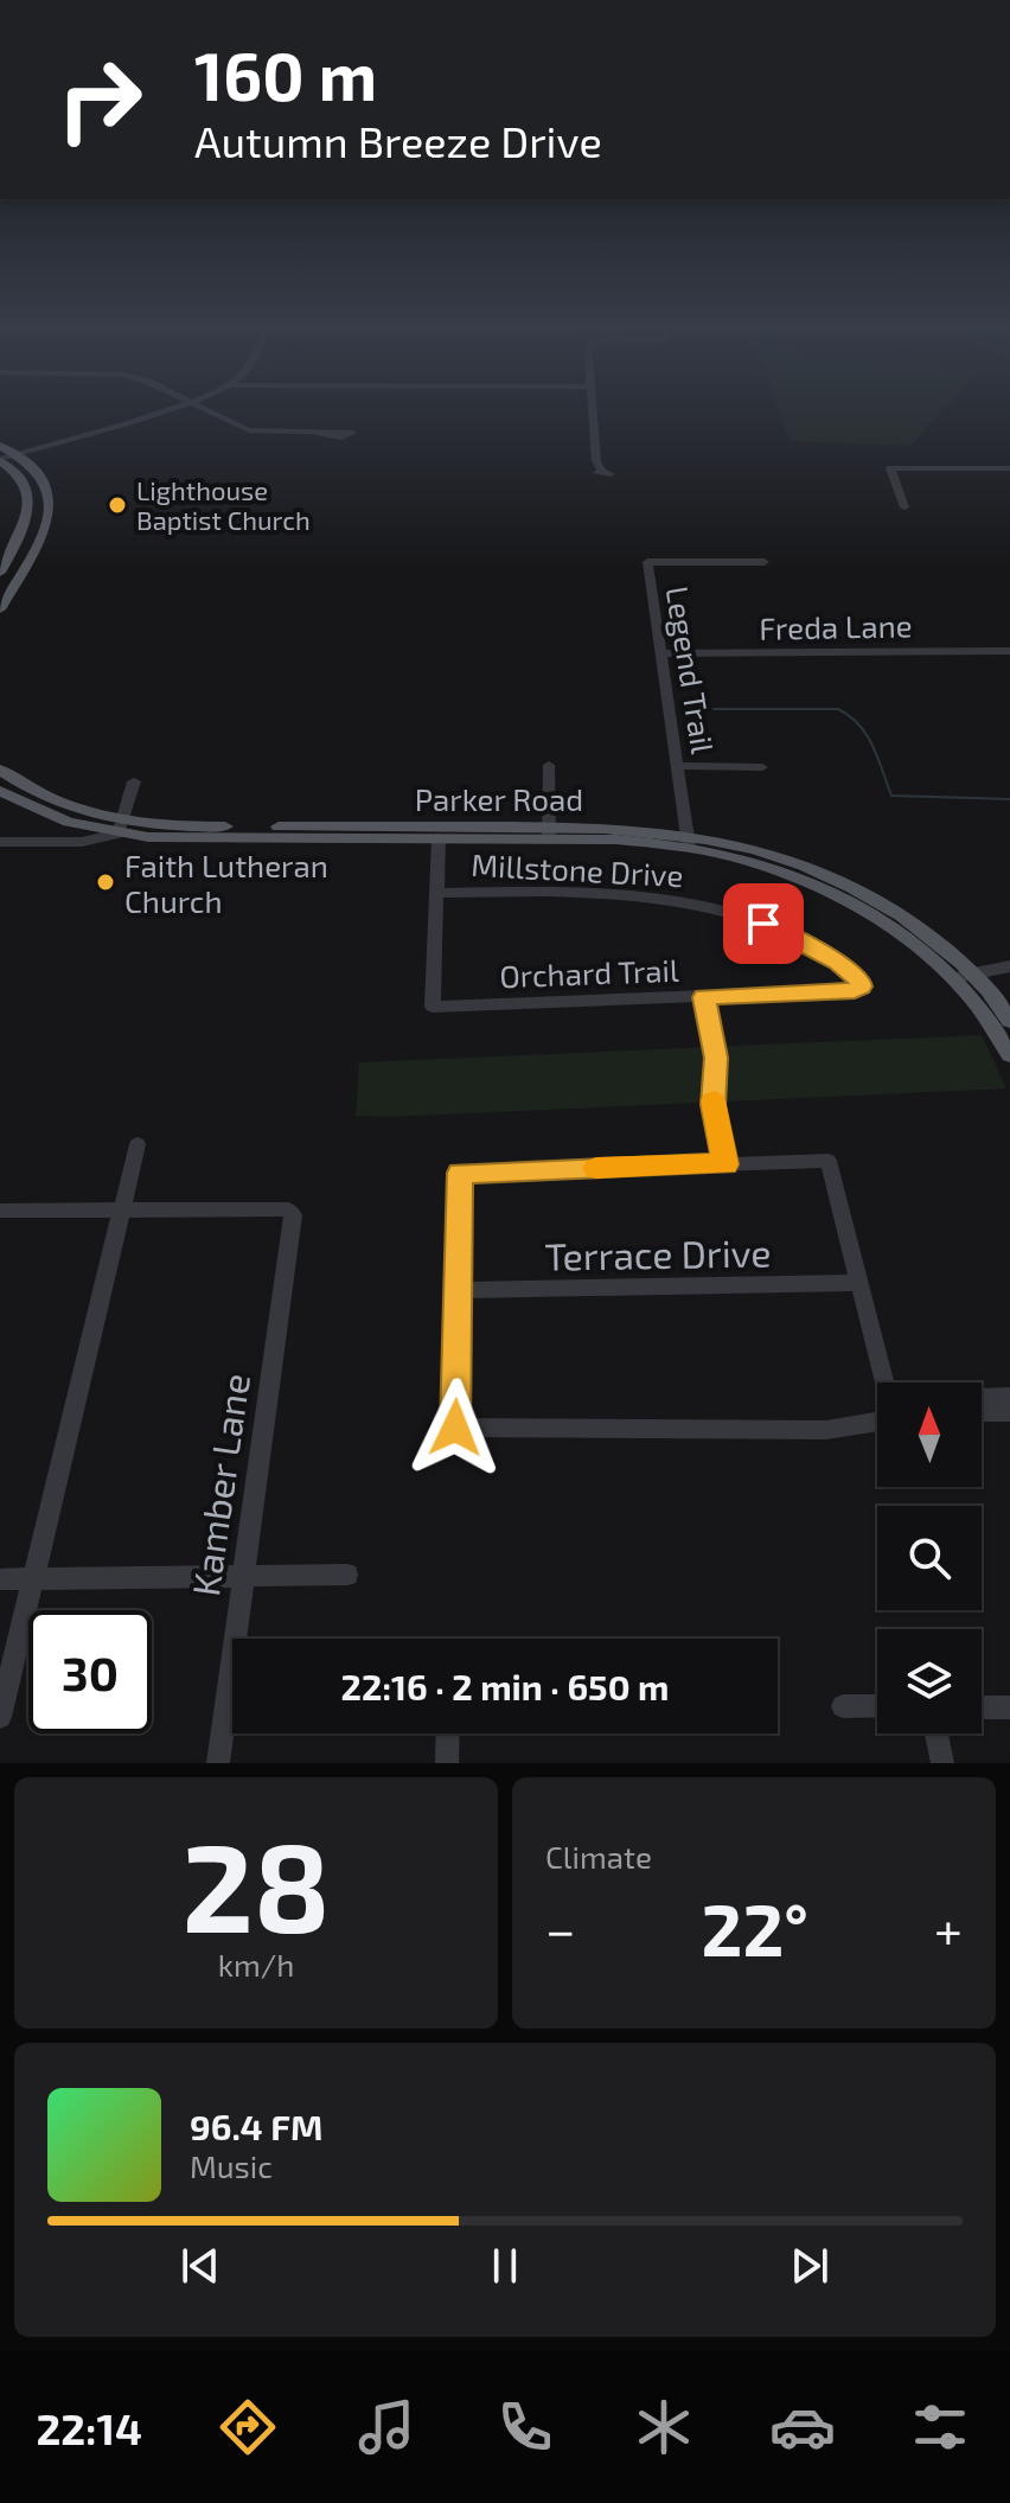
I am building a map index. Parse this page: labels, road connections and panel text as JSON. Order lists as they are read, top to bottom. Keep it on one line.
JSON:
{"streets":{"main road":["Parker Road"],"street":["Freda Lane","Legend Trail","Millstone Drive","Orchard Trail","Terrace Drive","Kamber Lane"]},"crossings":[["Freda Lane","Legend Trail"],["Legend Trail","Parker Road"],["Millstone Drive","Orchard Trail"]],"places":["Lighthouse Baptist Church","Faith Lutheran Church"],"north":"top","page":{"turn":["160 m","Autumn Breeze Drive"],"limit":"30","trip":"22:16 · 2 min · 650 m","tile":[["28","km/h"],"Climate"],"heat":["−","22°","+"],"song":["96.4 FM","Music"],"tabs":"22:14"}}
